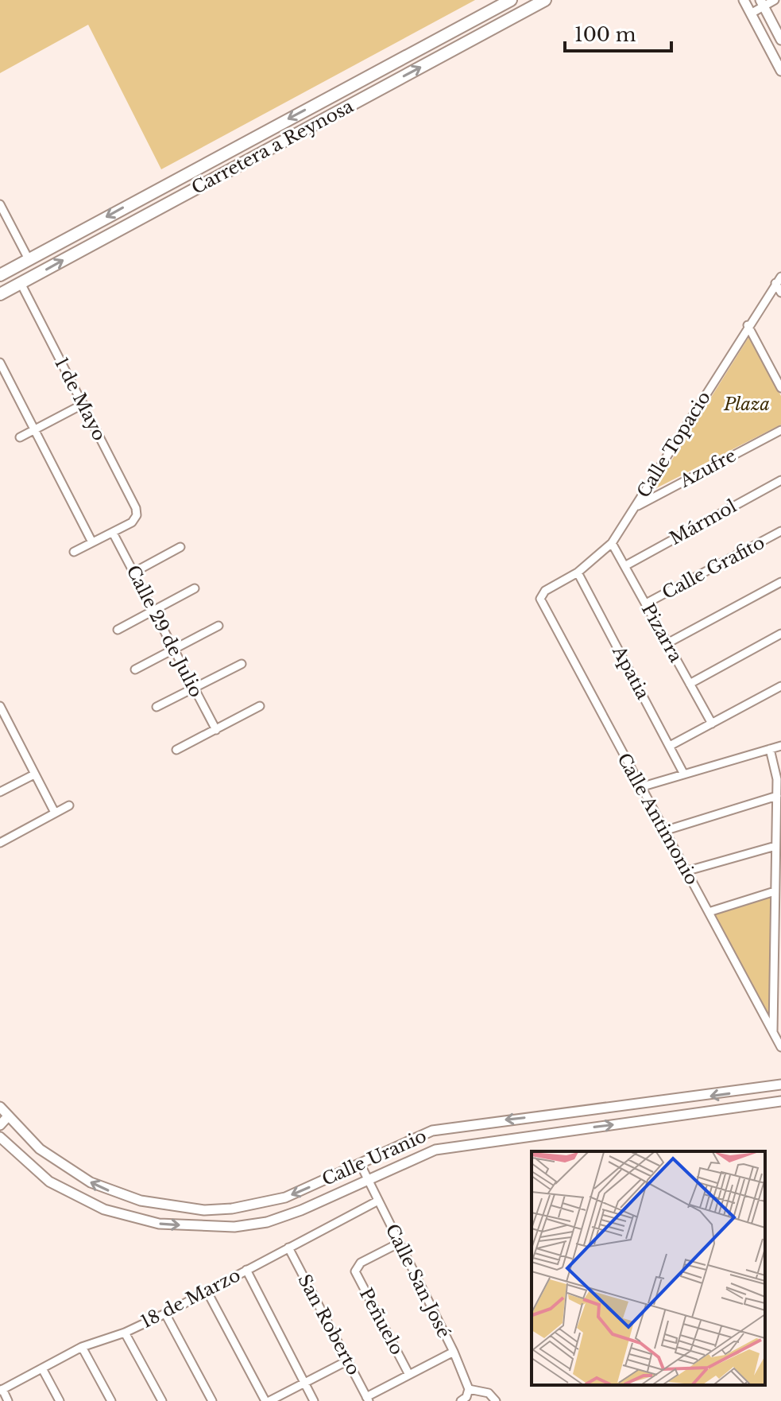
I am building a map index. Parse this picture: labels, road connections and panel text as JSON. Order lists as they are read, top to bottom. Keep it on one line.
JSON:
{"streets":{"main road":["Carretera a Reynosa"],"street":["1 de Mayo","Calle Topacio","Azufre","Mármol","Calle Grafito","Calle 29 de Julio","Pizarra","Apatia","Calle Antimonio","Calle Uranio","Calle San José","18 de Marzo","Peñuelo","San Roberto"]},"crossings":[["Carretera a Reynosa","1 de Mayo"],["1 de Mayo","Calle 29 de Julio"],["Calle Topacio","Azufre"],["Calle Topacio","Pizarra"],["Calle Topacio","Apatia"],["Calle Topacio","Calle Antimonio"],["Mármol","Pizarra"],["Calle Grafito","Pizarra"],["Calle Uranio","Calle San José"],["Calle San José","18 de Marzo"],["Calle San José","Peñuelo"],["18 de Marzo","San Roberto"]],"parks":["Plaza"],"scale_bar":"100 m"}
